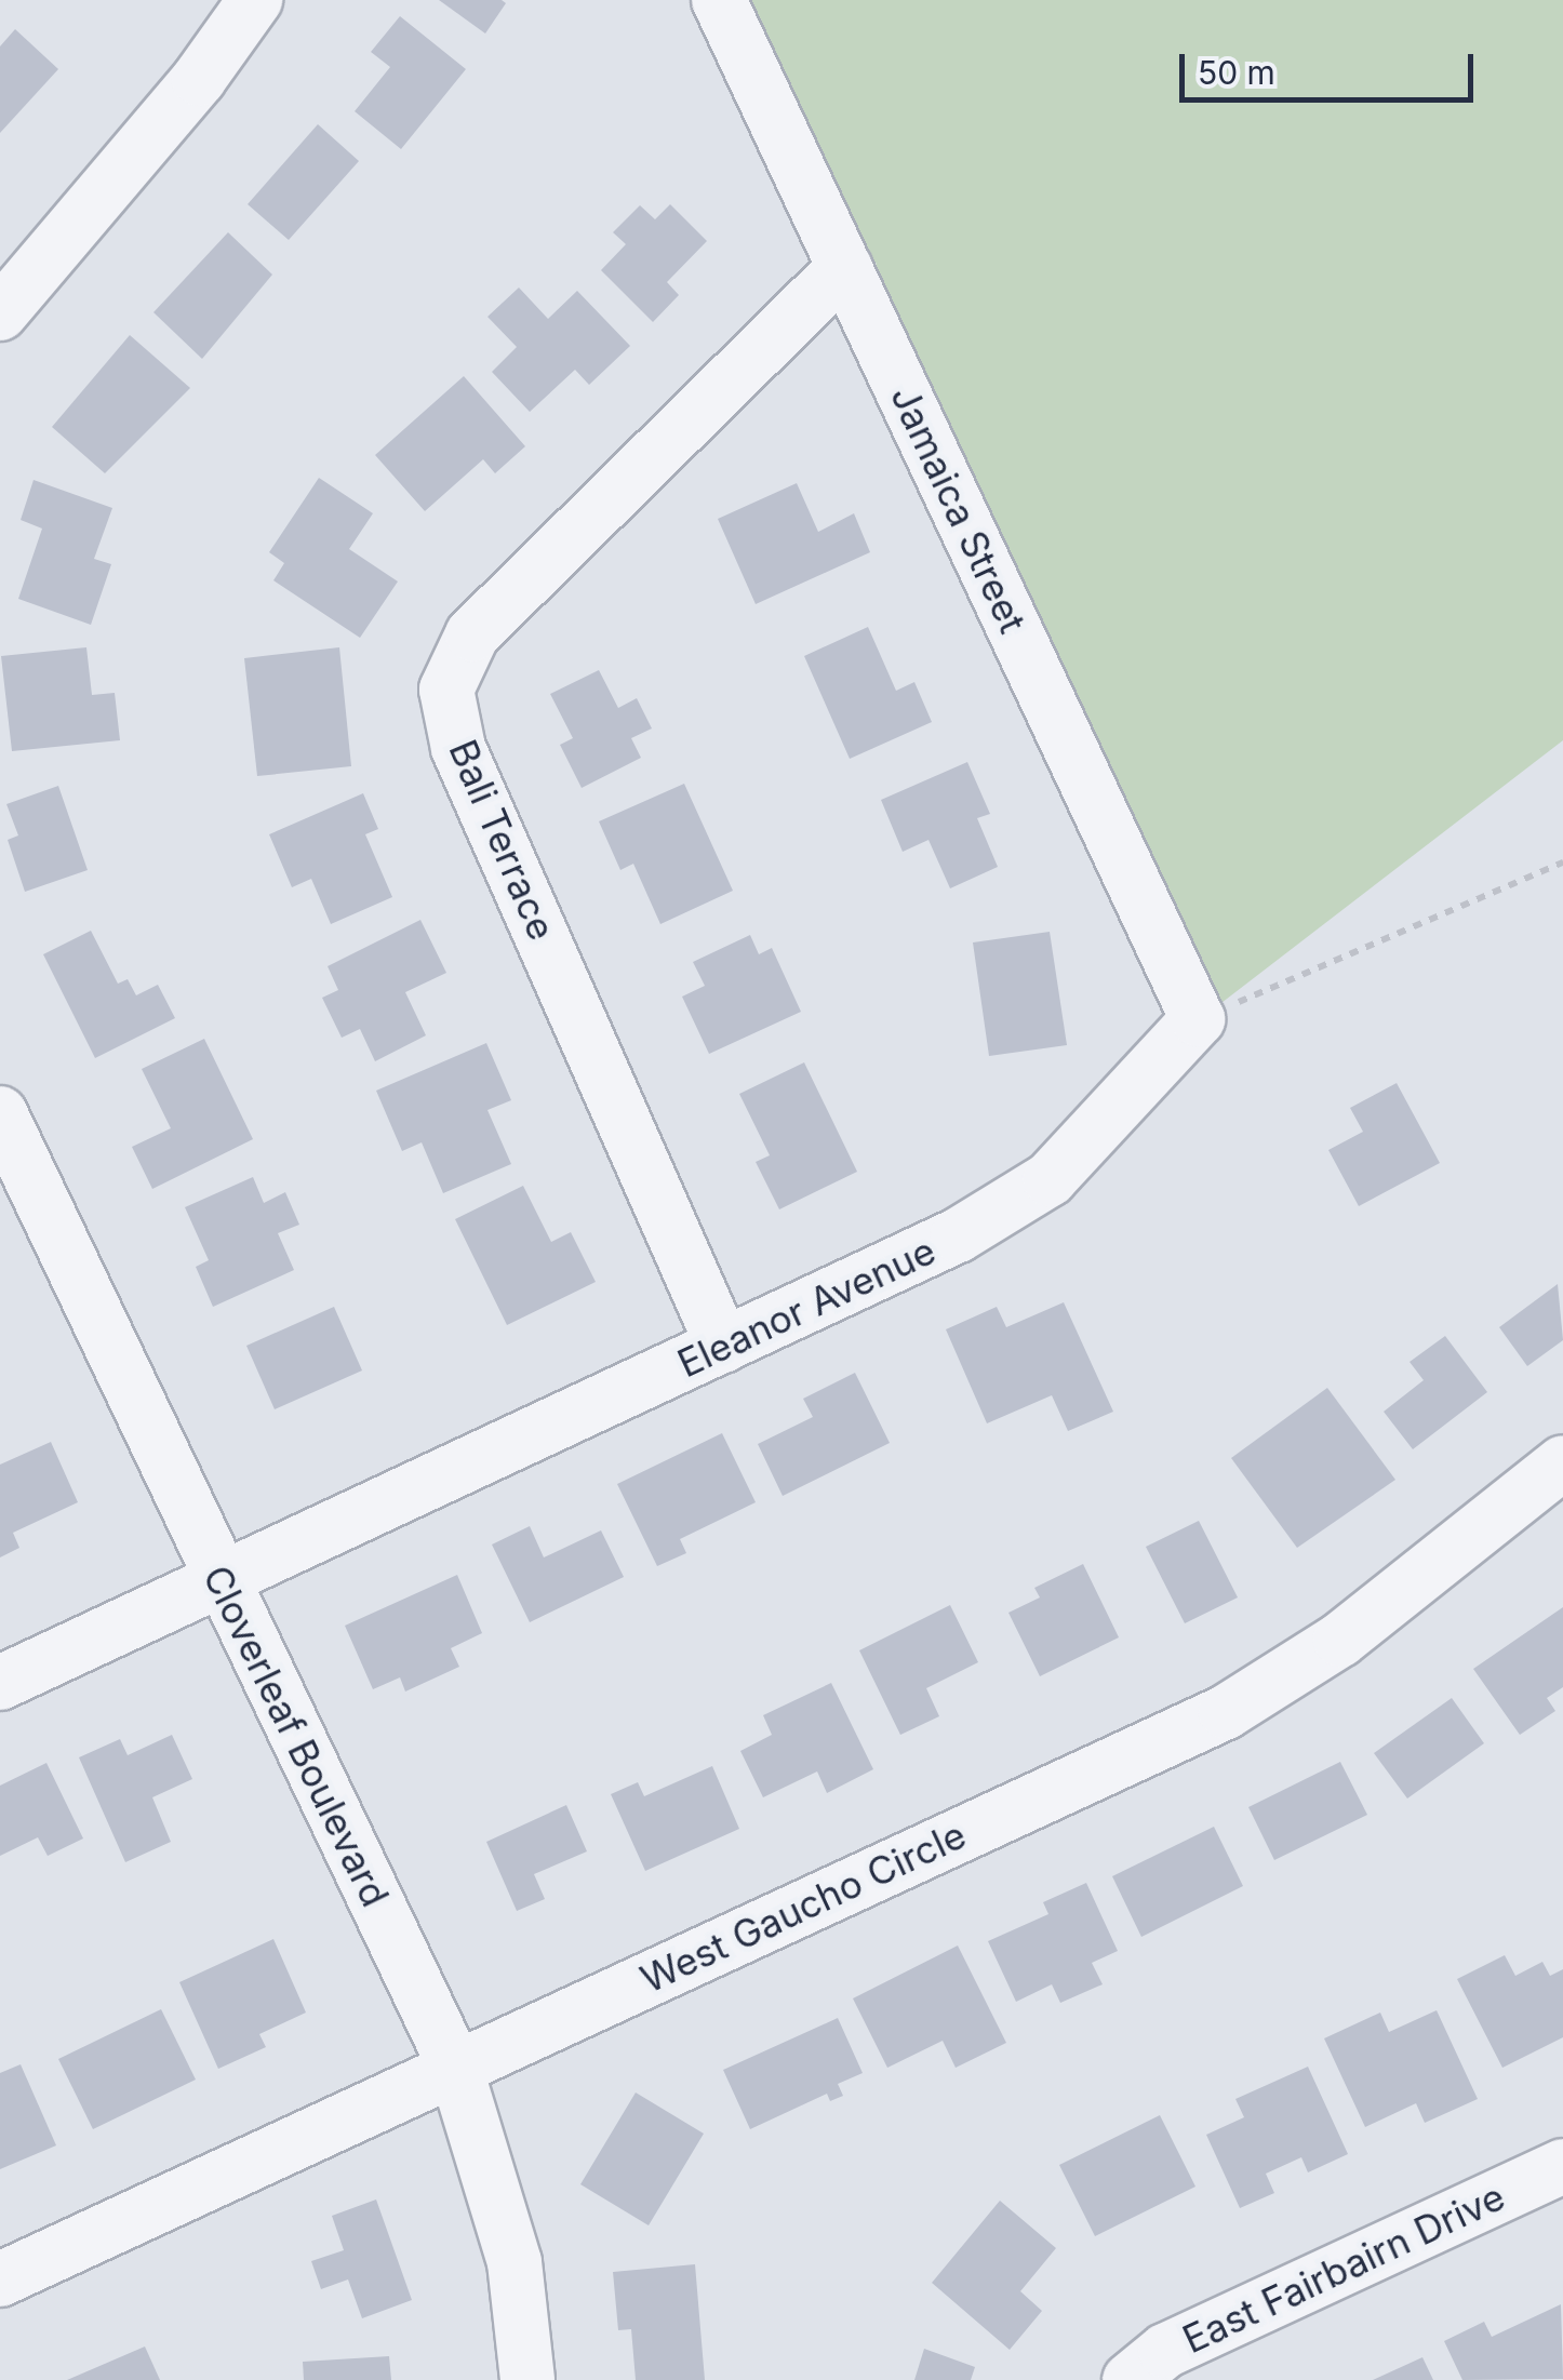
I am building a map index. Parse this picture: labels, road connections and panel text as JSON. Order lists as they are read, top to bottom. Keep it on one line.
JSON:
{"streets":{"street":["Jamaica Street","Bali Terrace","Eleanor Avenue","Cloverleaf Boulevard","West Gaucho Circle","East Fairbairn Drive"]},"crossings":[["Jamaica Street","Bali Terrace"],["Jamaica Street","Eleanor Avenue"],["Bali Terrace","Eleanor Avenue"],["Eleanor Avenue","Cloverleaf Boulevard"],["Cloverleaf Boulevard","West Gaucho Circle"]],"scale_bar":"50 m"}
